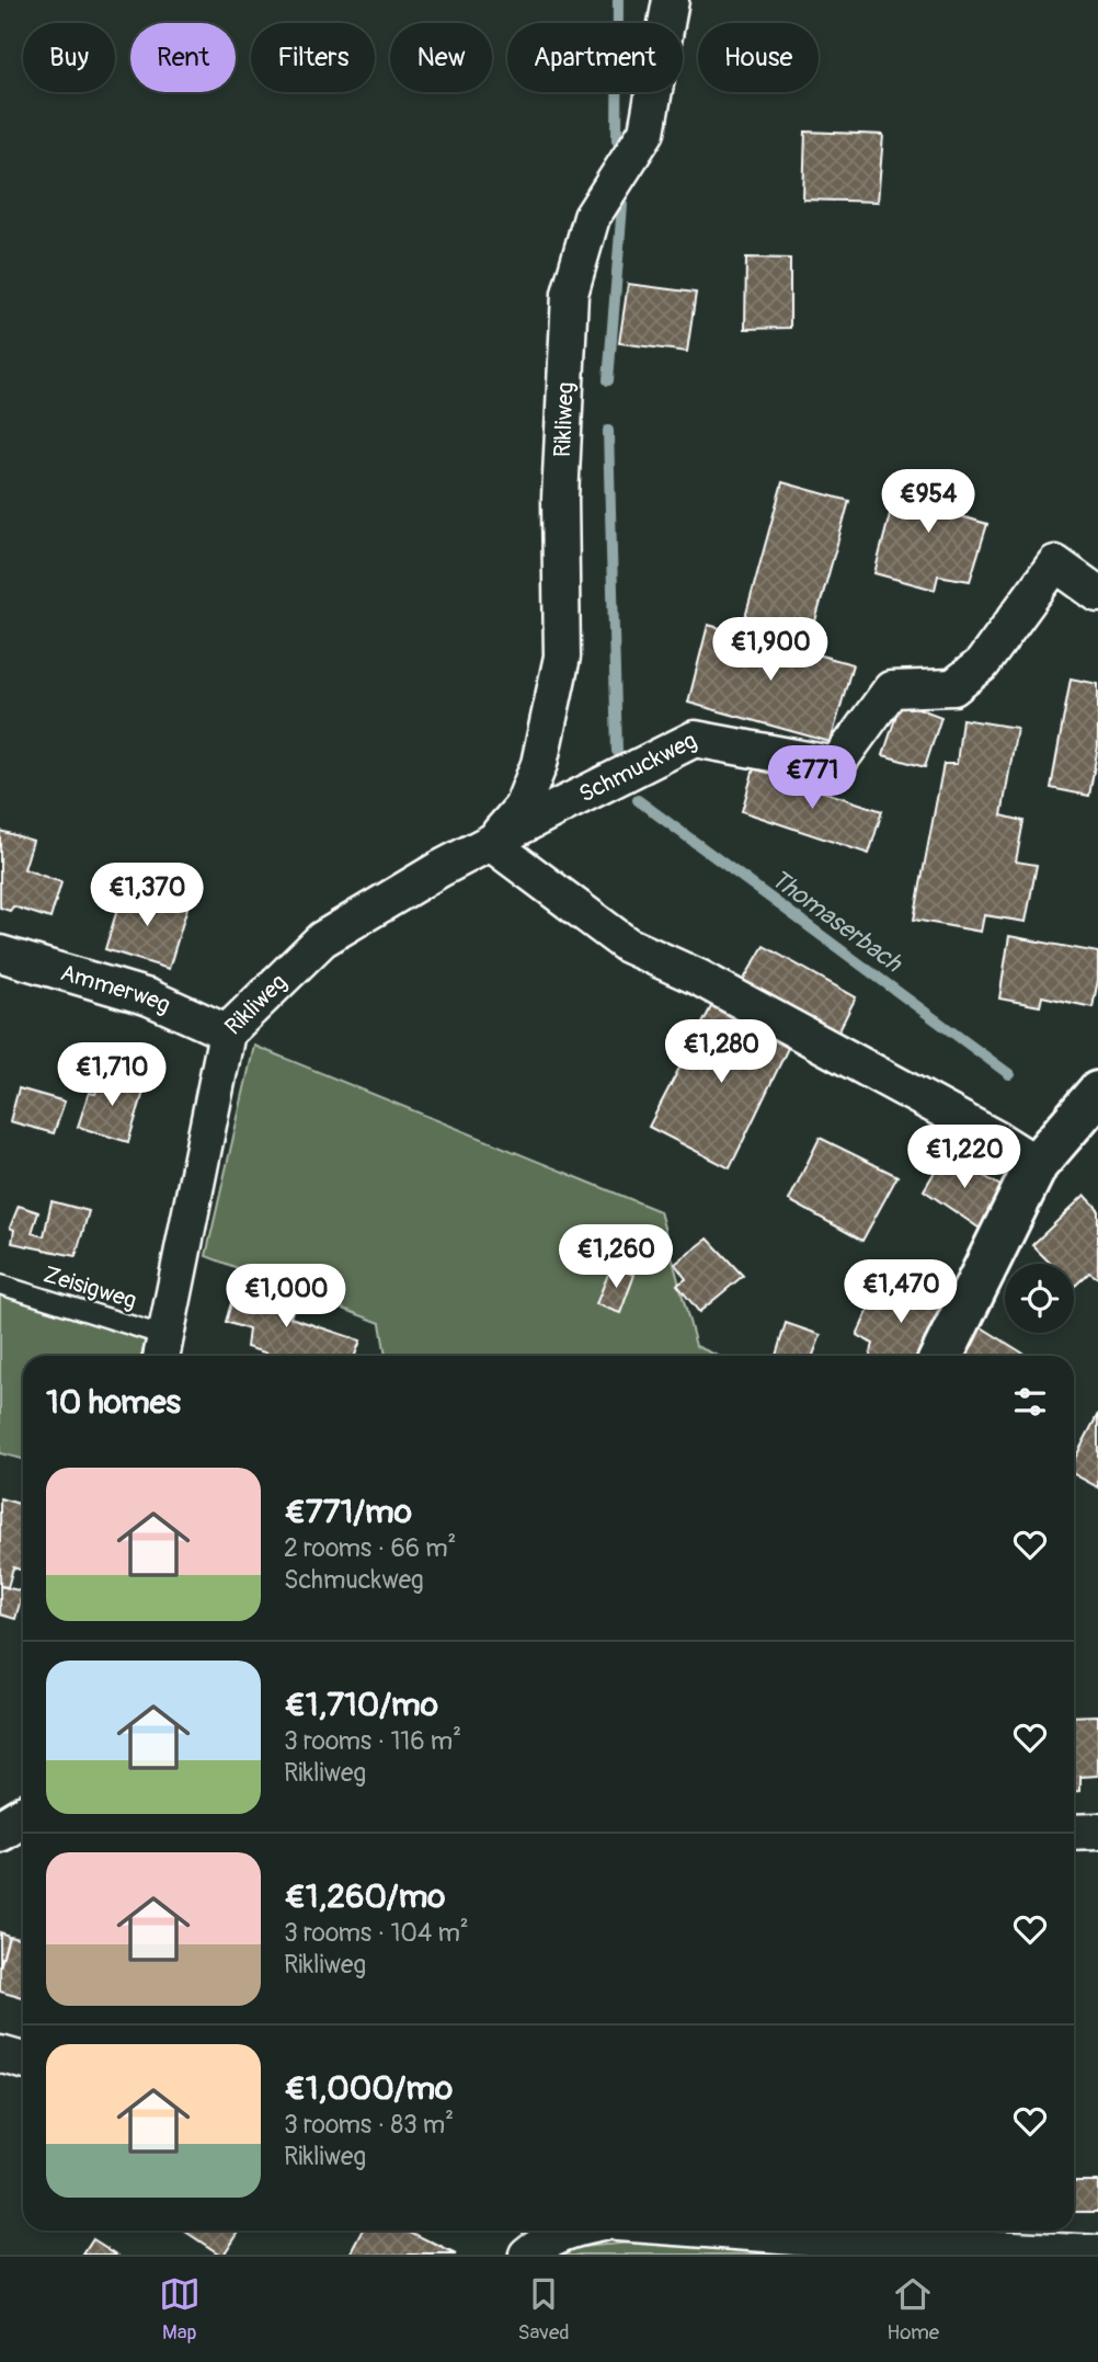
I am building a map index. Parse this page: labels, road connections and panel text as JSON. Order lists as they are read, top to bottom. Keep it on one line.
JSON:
{"streets":{"street":["Rikliweg","Schmuckweg","Ammerweg"],"lane":["Zeisigweg"]},"crossings":[["Rikliweg","Schmuckweg"],["Rikliweg","Ammerweg"],["Rikliweg","Zeisigweg"]],"water":["Thomaserbach"],"page":{"chip":["Buy","Rent","Filters","New","Apartment","House"],"price":["€954","€1,900","€771","€1,370","€1,280","€1,710","€1,220","€1,260","€1,470","€1,000"],"heading":"10 homes","list":[{"name":"€771/mo","note":"2 rooms · 66 m² · Schmuckweg"},{"name":"€1,710/mo","note":"3 rooms · 116 m² · Rikliweg"},{"name":"€1,260/mo","note":"3 rooms · 104 m² · Rikliweg"},{"name":"€1,000/mo","note":"3 rooms · 83 m² · Rikliweg"}],"tabs":["Map","Saved","Home"]}}
